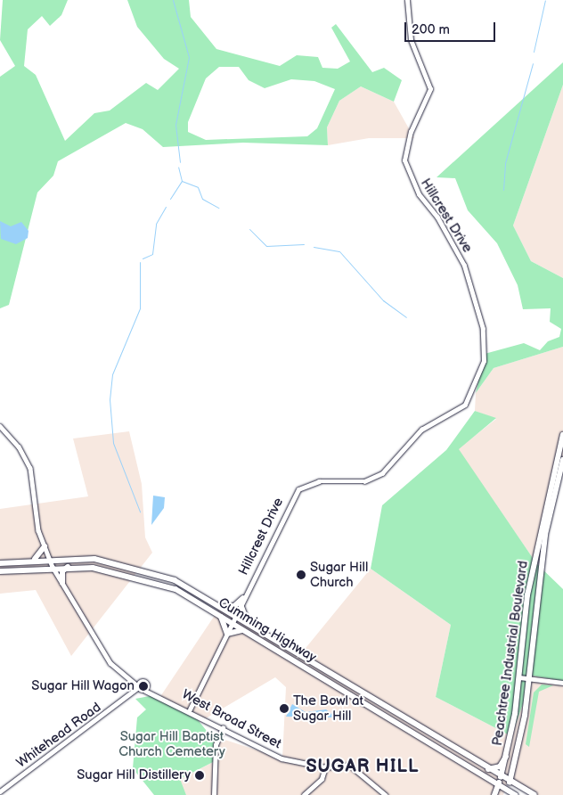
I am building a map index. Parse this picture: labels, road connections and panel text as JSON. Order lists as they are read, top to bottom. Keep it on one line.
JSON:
{"streets":{"highway":["Cumming Highway","Peachtree Industrial Boulevard"],"street":["Hillcrest Drive","West Broad Street","Whitehead Road"]},"crossings":[["Hillcrest Drive","Cumming Highway"],["Hillcrest Drive","West Broad Street"],["Cumming Highway","Peachtree Industrial Boulevard"],["West Broad Street","Whitehead Road"]],"districts":["SUGAR HILL"],"parks":["Sugar Hill Baptist Church Cemetery"],"places":["Sugar Hill Church","Sugar Hill Wagon","The Bowl at Sugar Hill","Sugar Hill Distillery"],"scale_bar":"200 m"}
